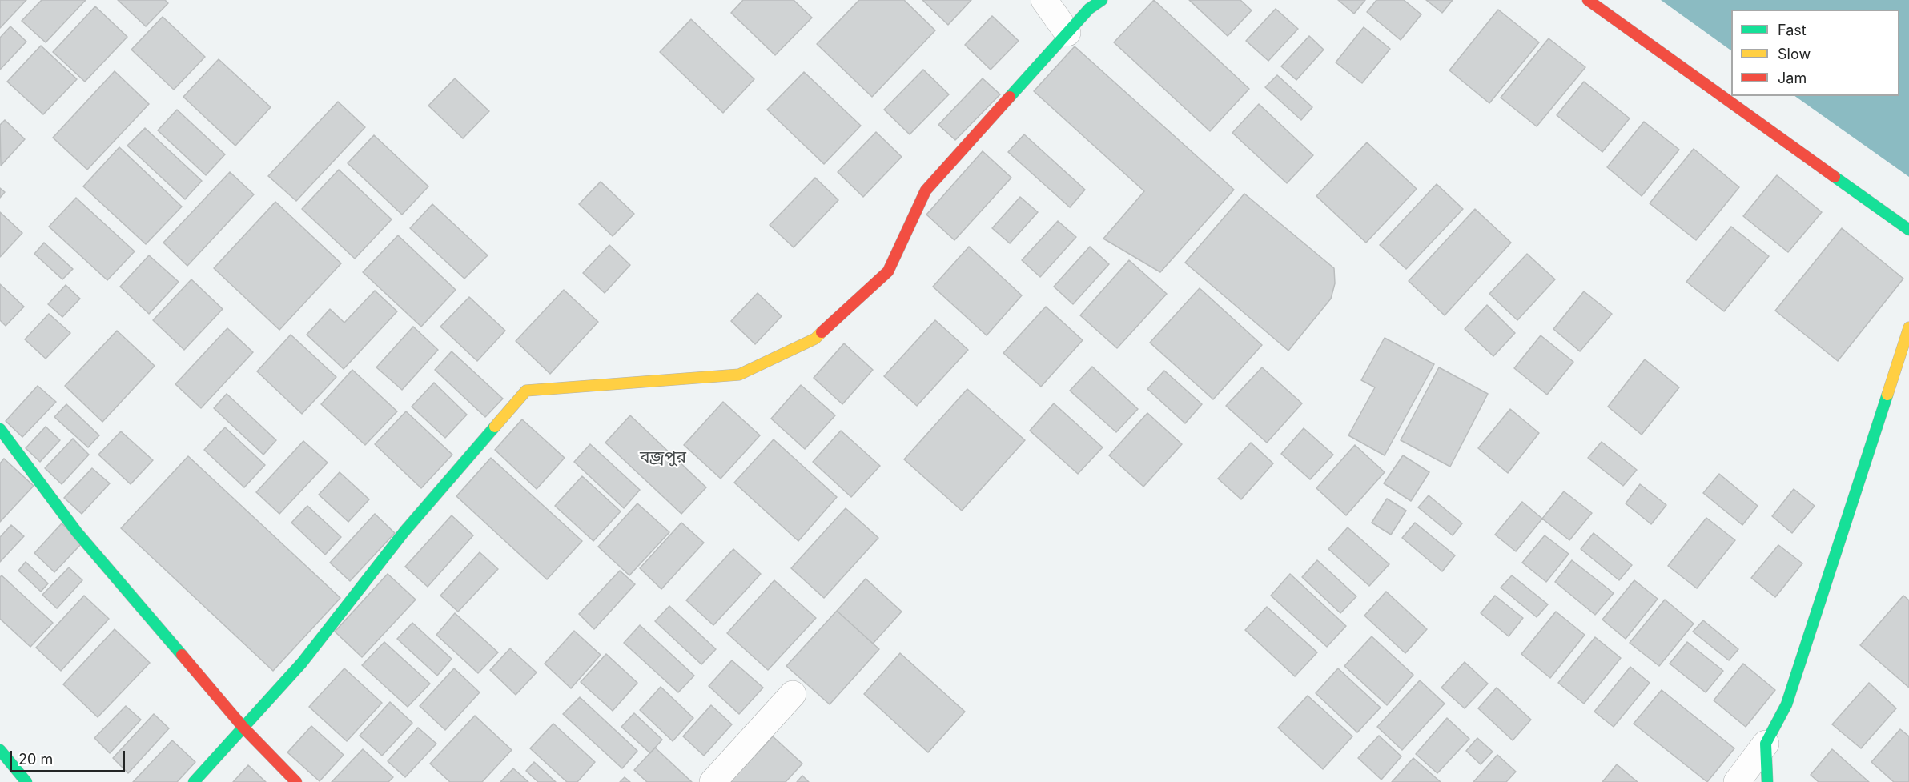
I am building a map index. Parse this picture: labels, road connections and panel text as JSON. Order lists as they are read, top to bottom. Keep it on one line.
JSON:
{"districts":["বজ্রপুর"],"legend":["Fast","Slow","Jam"],"scale_bar":"20 m"}
